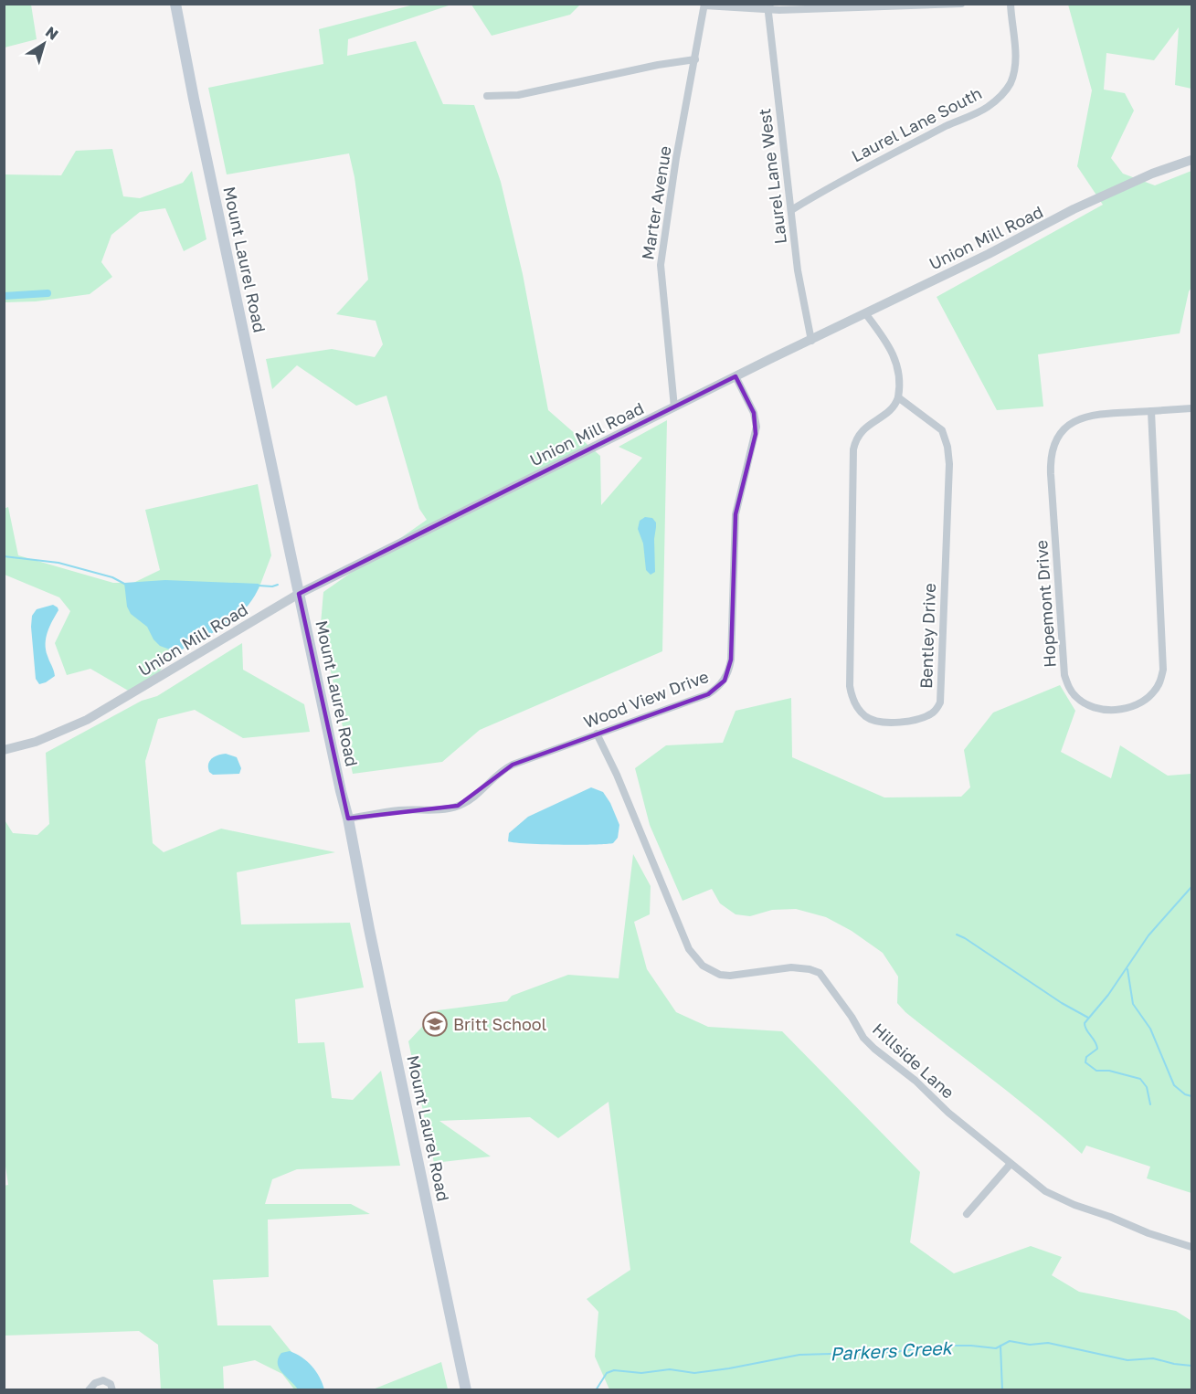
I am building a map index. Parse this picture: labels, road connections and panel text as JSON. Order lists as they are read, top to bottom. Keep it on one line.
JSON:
{"streets":{"main road":["Mount Laurel Road"],"street":["Laurel Lane South","Laurel Lane West","Marter Avenue","Union Mill Road","Hopemont Drive","Bentley Drive","Wood View Drive","Hillside Lane"]},"crossings":[["Laurel Lane South","Laurel Lane West"],["Laurel Lane West","Union Mill Road"],["Marter Avenue","Union Mill Road"],["Union Mill Road","Mount Laurel Road"],["Union Mill Road","Wood View Drive"],["Mount Laurel Road","Wood View Drive"],["Wood View Drive","Hillside Lane"]],"water":["Parkers Creek"],"places":{"school or university":["Britt School"]},"north":"top right"}
